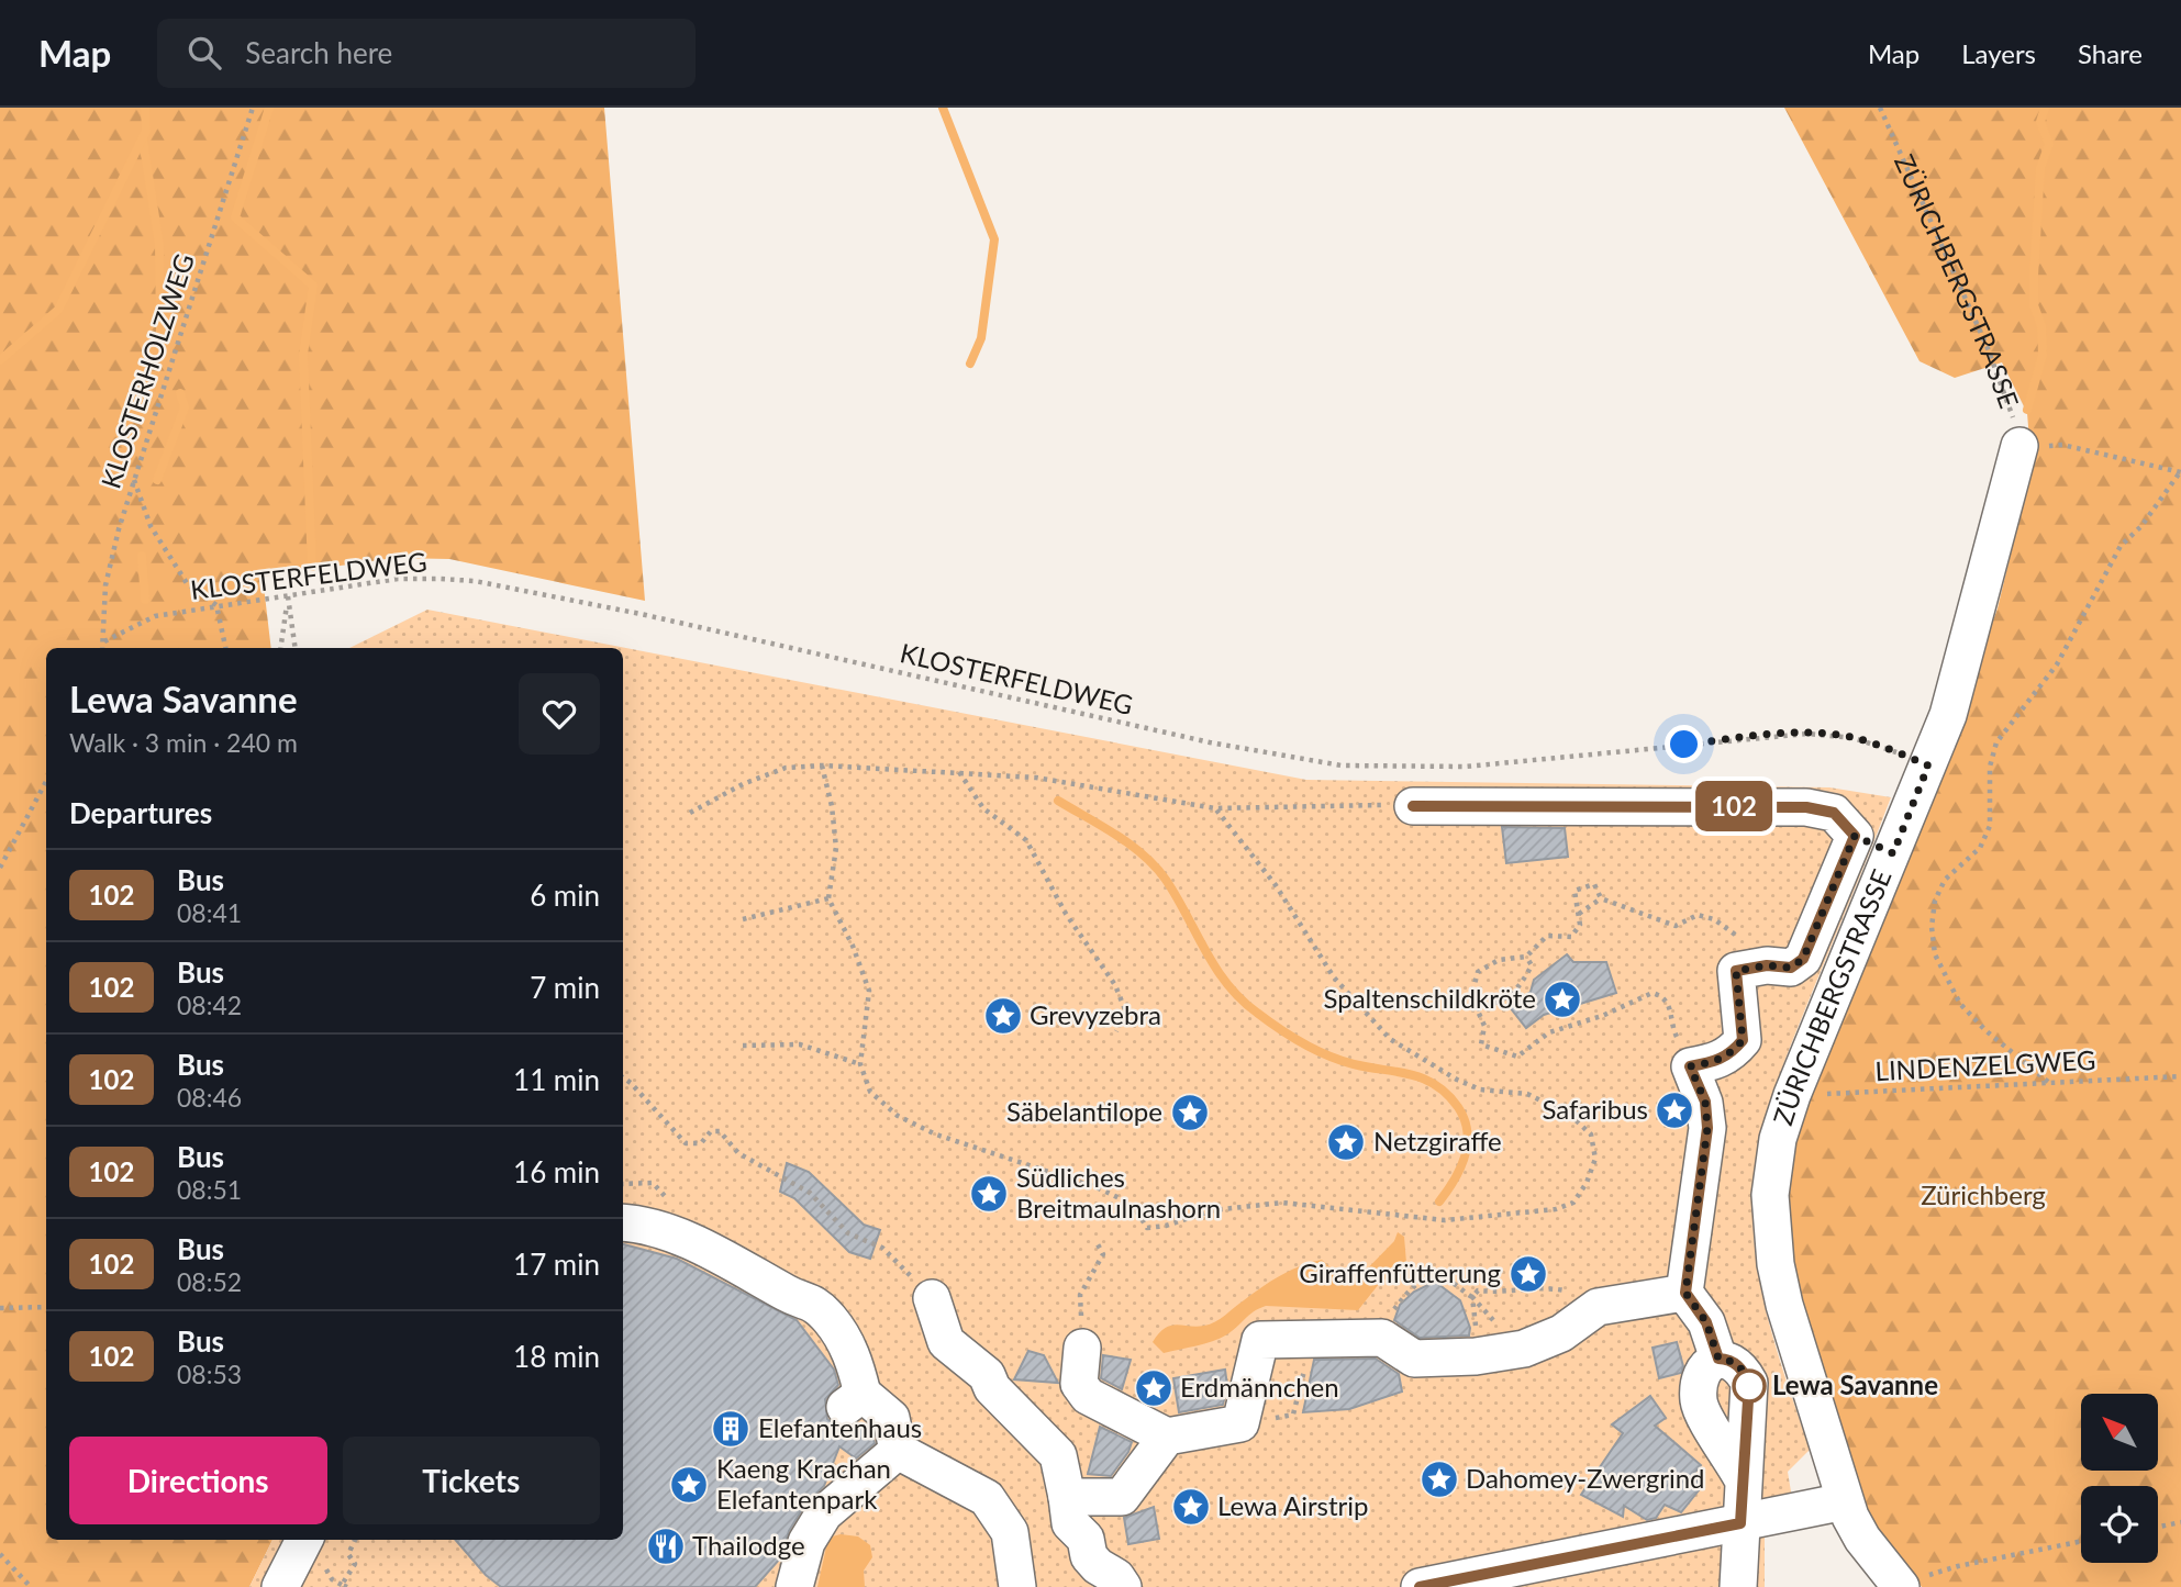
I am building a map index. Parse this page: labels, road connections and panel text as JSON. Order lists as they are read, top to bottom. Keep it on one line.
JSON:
{"streets":{"street":["ZÜRICHBERGSTRASSE"],"path":["KLOSTERHOLZWEG","KLOSTERFELDWEG","LINDENZELGWEG"]},"crossings":[["ZÜRICHBERGSTRASSE","KLOSTERFELDWEG"],["ZÜRICHBERGSTRASSE","LINDENZELGWEG"],["KLOSTERHOLZWEG","KLOSTERFELDWEG"]],"parks":["Zürichberg"],"places":{"place":["Spaltenschildkröte","Grevyzebra","Safaribus","Säbelantilope","Netzgiraffe","Südliches Breitmaulnashorn","Giraffenfütterung","Erdmännchen","Dahomey-Zwergrind","Kaeng Krachan Elefantenpark","Lewa Airstrip"],"other":["Lewa Savanne"],"building":["Elefantenhaus"],"restaurant":["Thailodge"]},"lines":["bus line 102"],"north":"top left","page":{"header":"Map","search":"Search here","nav":["Map","Layers","Share"],"on_map":"102","heading":[["Lewa Savanne","Walk · 3 min · 240 m"],"Departures"],"list":[{"mark":"102","name":"Bus","note":"08:41","value":"6 min"},{"mark":"102","name":"Bus","note":"08:42","value":"7 min"},{"mark":"102","name":"Bus","note":"08:46","value":"11 min"},{"mark":"102","name":"Bus","note":"08:51","value":"16 min"},{"mark":"102","name":"Bus","note":"08:52","value":"17 min"},{"mark":"102","name":"Bus","note":"08:53","value":"18 min"}],"buttons":["Directions","Tickets"]}}
